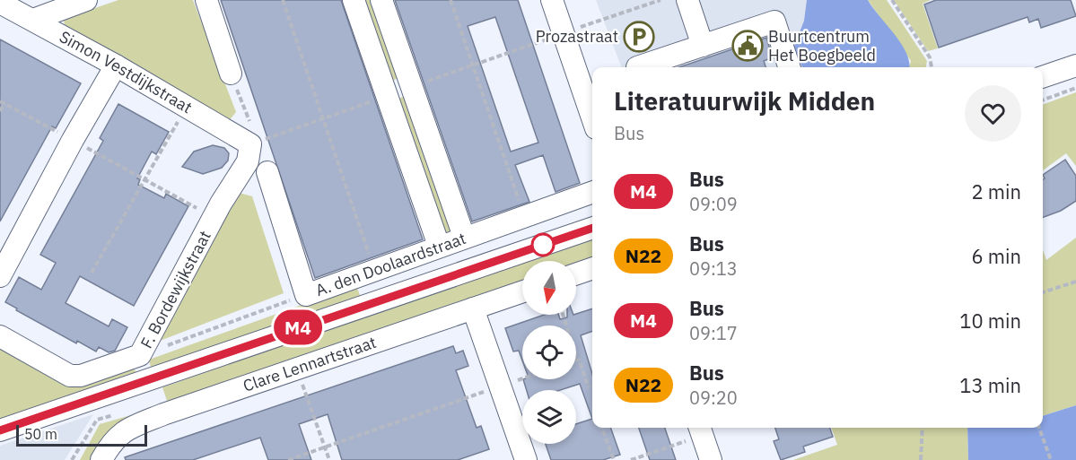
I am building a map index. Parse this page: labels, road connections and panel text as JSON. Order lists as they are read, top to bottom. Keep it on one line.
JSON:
{"streets":{"street":["Simon Vestdijkstraat","A. den Doolaardstraat","F. Bordewijkstraat","Clare Lennartstraat"]},"crossings":[["Simon Vestdijkstraat","F. Bordewijkstraat"]],"places":{"parking":["Prozastraat"],"public building":["Buurtcentrum Het Boegbeeld"]},"lines":["bus line M4"],"scale_bar":"50 m","north":"bottom","page":{"on_map":"M4","heading":["Literatuurwijk Midden","Bus"],"list":[{"mark":"M4","name":"Bus","note":"09:09","value":"2 min"},{"mark":"N22","name":"Bus","note":"09:13","value":"6 min"},{"mark":"M4","name":"Bus","note":"09:17","value":"10 min"},{"mark":"N22","name":"Bus","note":"09:20","value":"13 min"}],"scale":"50 m"}}
